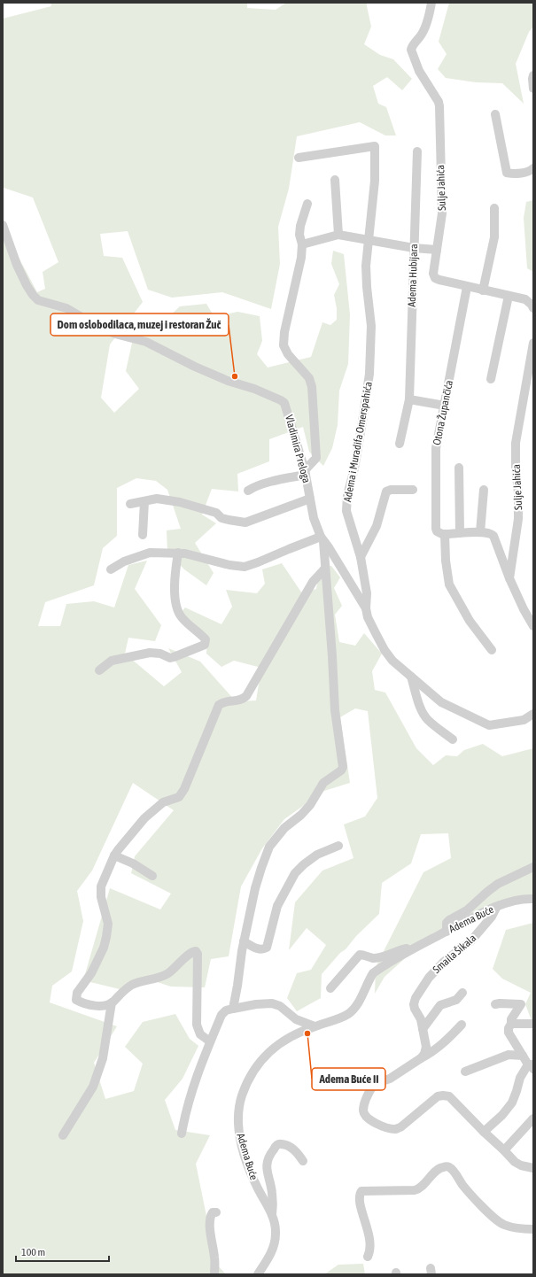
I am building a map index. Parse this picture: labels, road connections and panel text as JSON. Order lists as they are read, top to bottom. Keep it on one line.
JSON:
{"streets":{"street":["Sulje Jahića","Adema Hubijara","Otona Župančića","Adema i Muradifa Omerspahića","Vladimira Preloga","Adema Buće","Smaila Šikala"]},"crossings":[["Sulje Jahića","Otona Župančića"],["Adema i Muradifa Omerspahića","Vladimira Preloga"],["Adema Buće","Smaila Šikala"]],"places":["Dom oslobodilaca, muzej i restoran Žuč","Adema Buće II"],"scale_bar":"100 m"}
